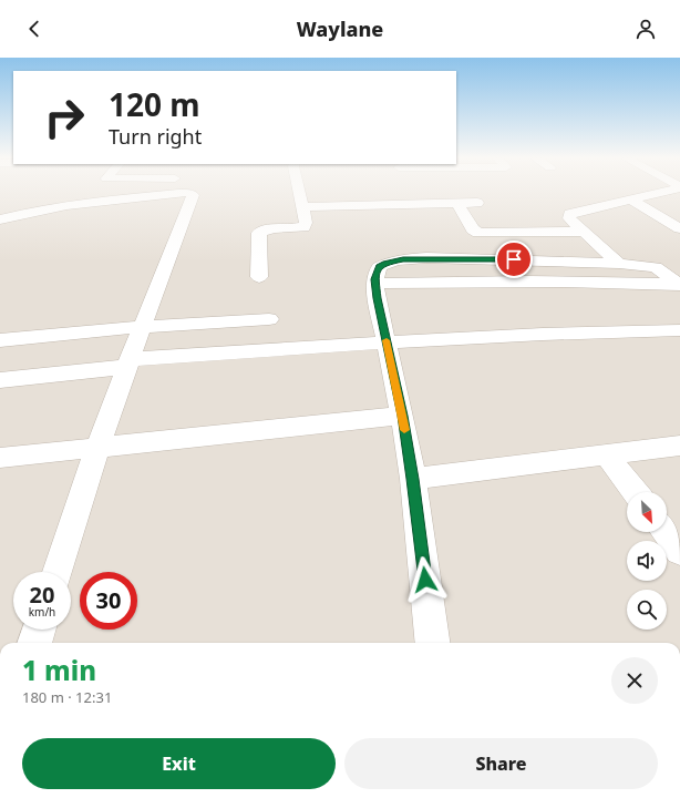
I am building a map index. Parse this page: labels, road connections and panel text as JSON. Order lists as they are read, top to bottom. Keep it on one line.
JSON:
{"north":"bottom right","page":{"header":"Waylane","turn":["120 m","Turn right"],"speed":"20 km/h","limit":"30","heading":["1 min","180 m · 12:31"],"buttons":["Exit","Share"]}}
